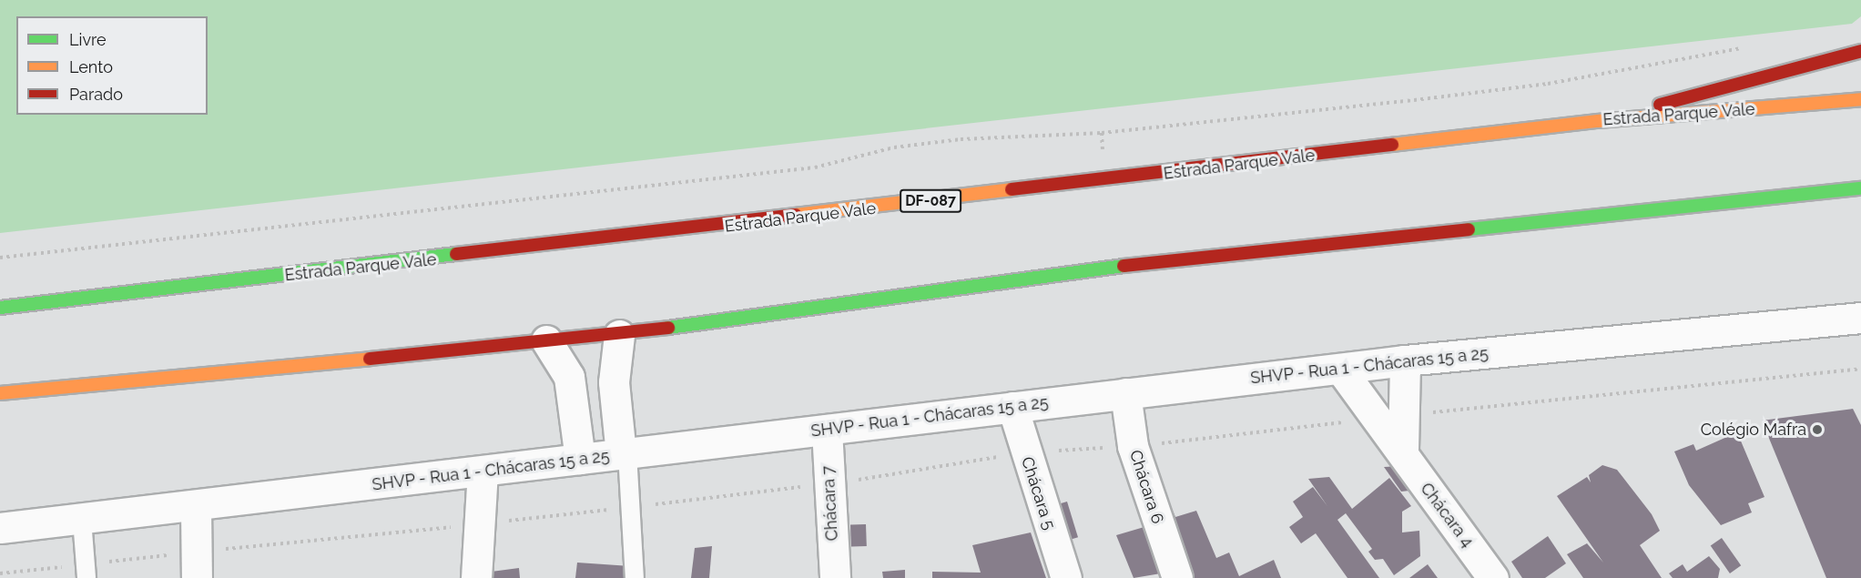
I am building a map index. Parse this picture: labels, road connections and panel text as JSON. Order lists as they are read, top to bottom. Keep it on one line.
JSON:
{"streets":{"main road":["Estrada Parque Vale","DF-087"],"street":["SHVP - Rua 1 - Chácaras 15 a 25","Chácara 6","Chácara 5","Chácara 7","Chácara 4"]},"crossings":[["SHVP - Rua 1 - Chácaras 15 a 25","Chácara 6"],["SHVP - Rua 1 - Chácaras 15 a 25","Chácara 5"],["SHVP - Rua 1 - Chácaras 15 a 25","Chácara 7"],["SHVP - Rua 1 - Chácaras 15 a 25","Chácara 4"]],"places":["Colégio Mafra"],"legend":["Livre","Lento","Parado"]}
